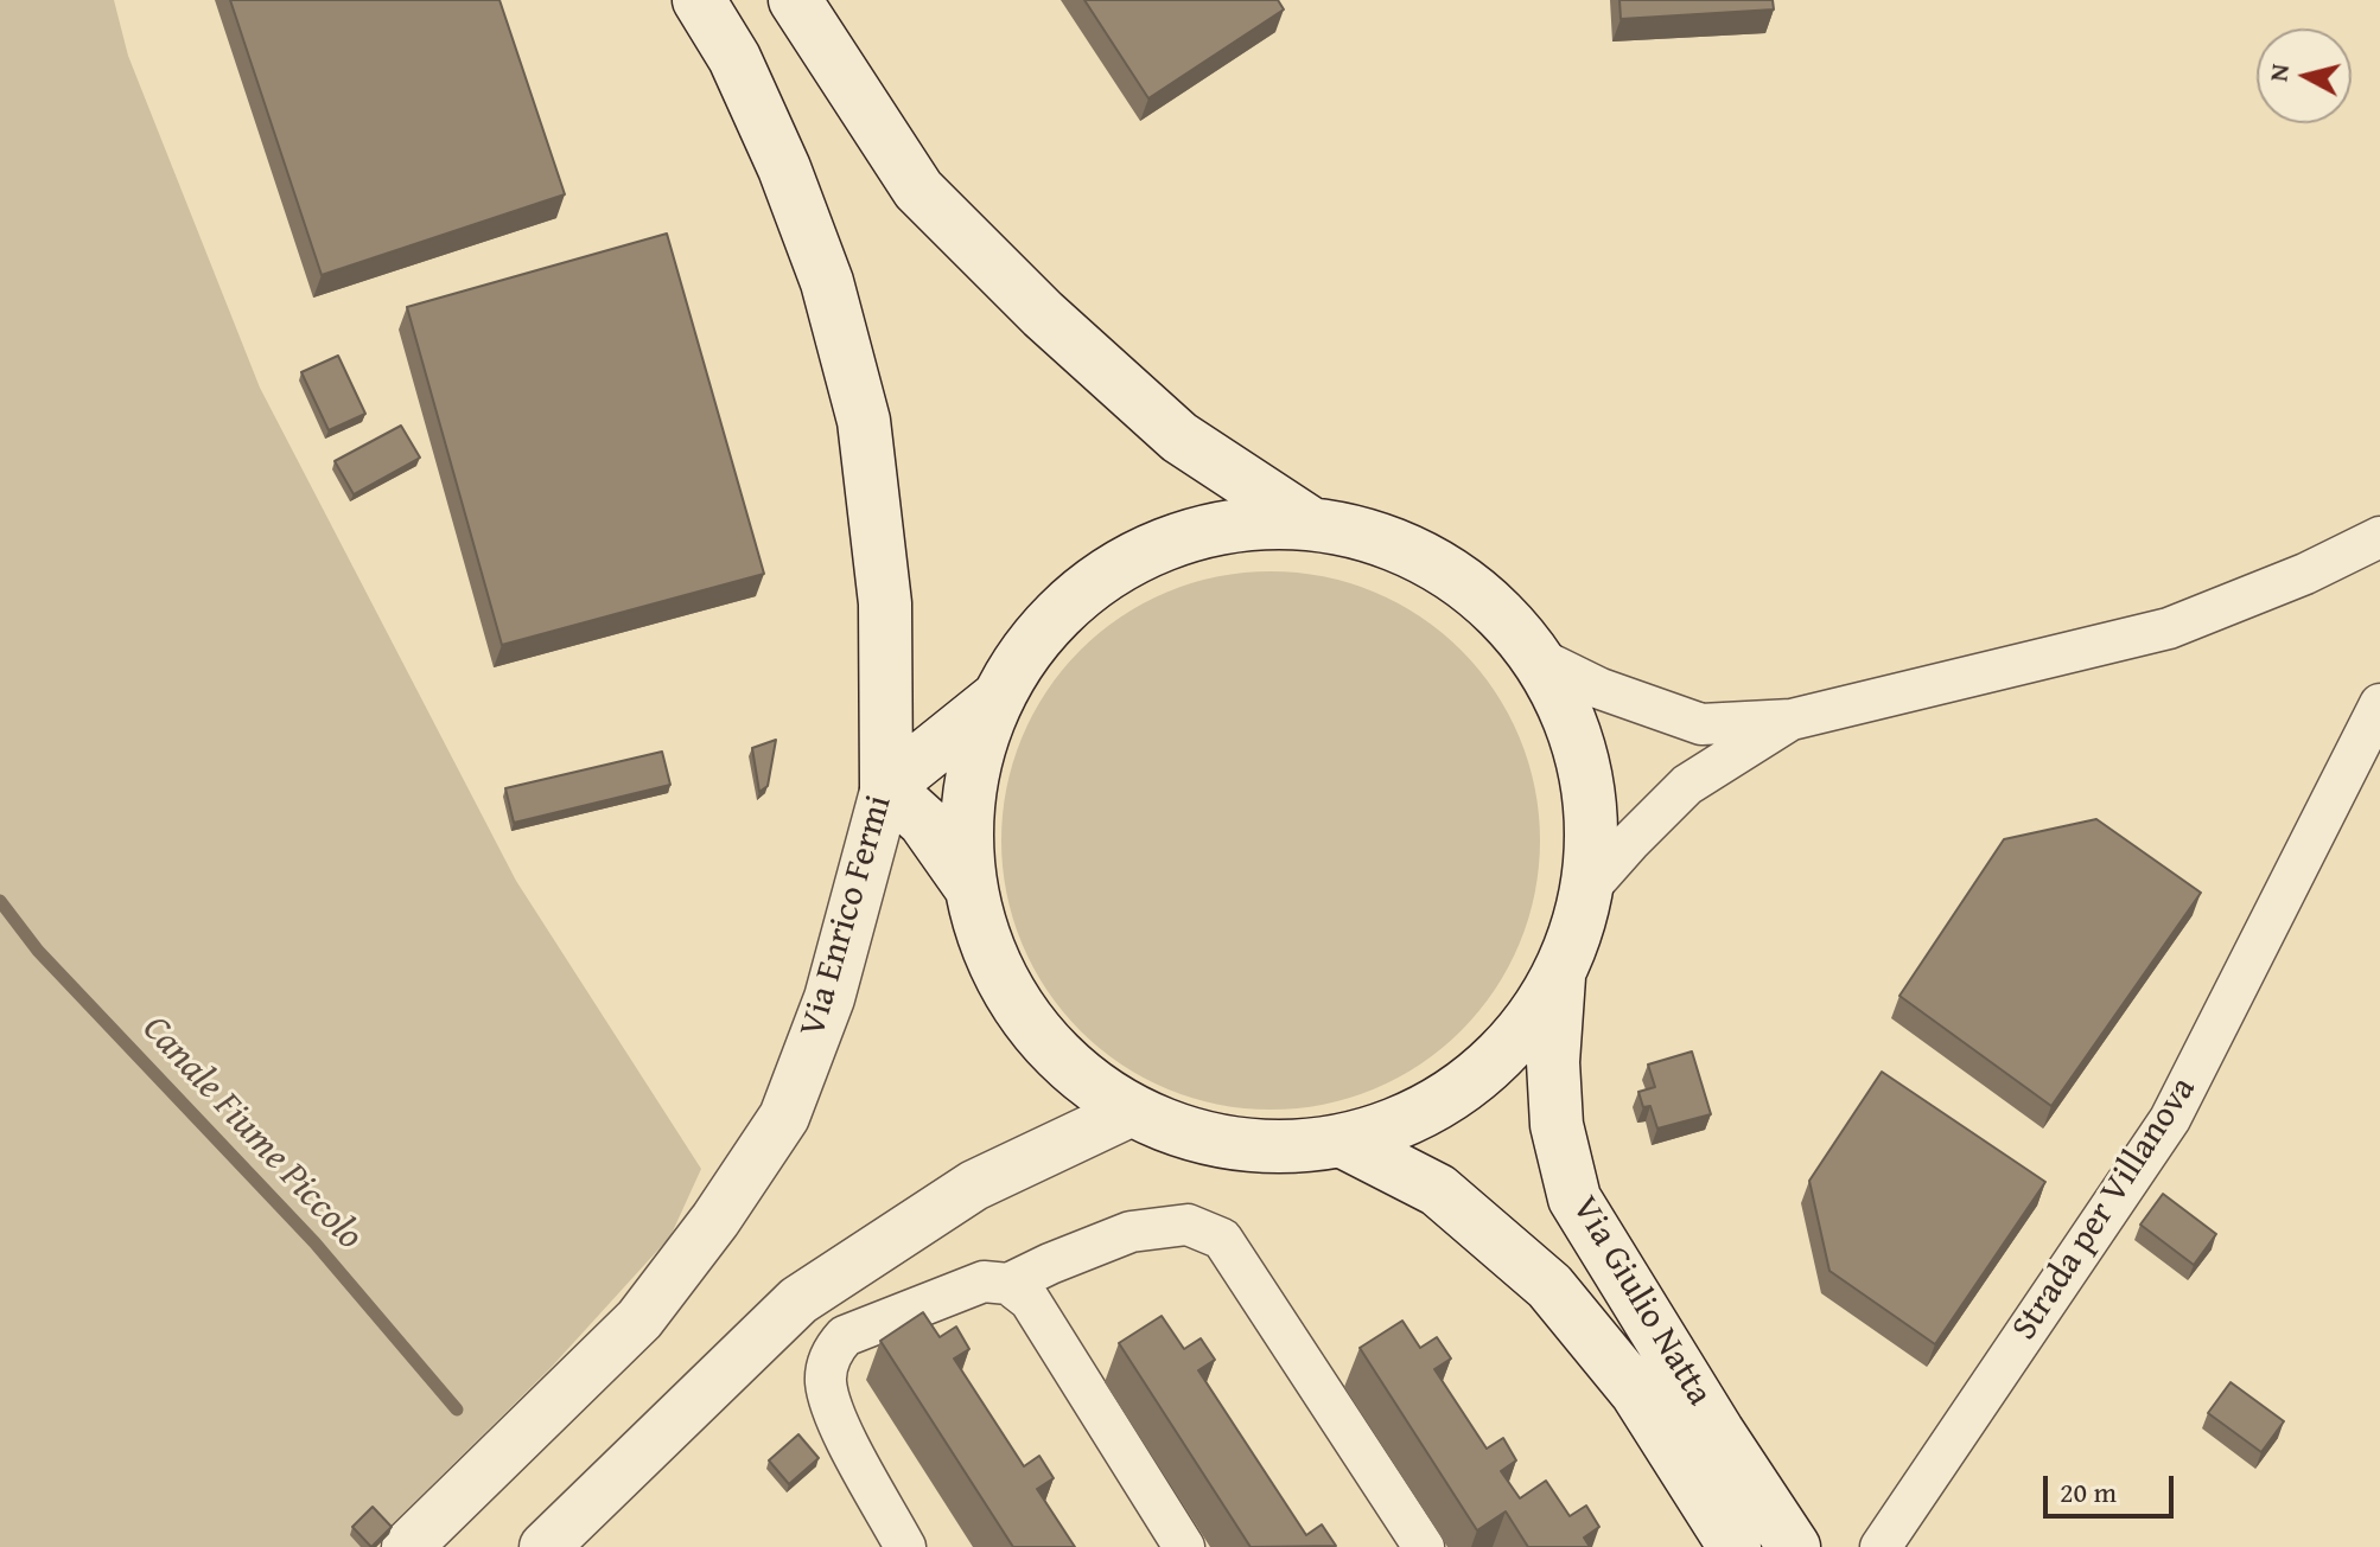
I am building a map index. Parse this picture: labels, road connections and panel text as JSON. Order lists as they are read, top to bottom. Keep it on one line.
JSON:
{"streets":{"main road":["Via Enrico Fermi","Via Giulio Natta"],"street":["Strada per Villanova"]},"water":["Canale Fiume Piccolo"],"scale_bar":"20 m","north":"left"}
